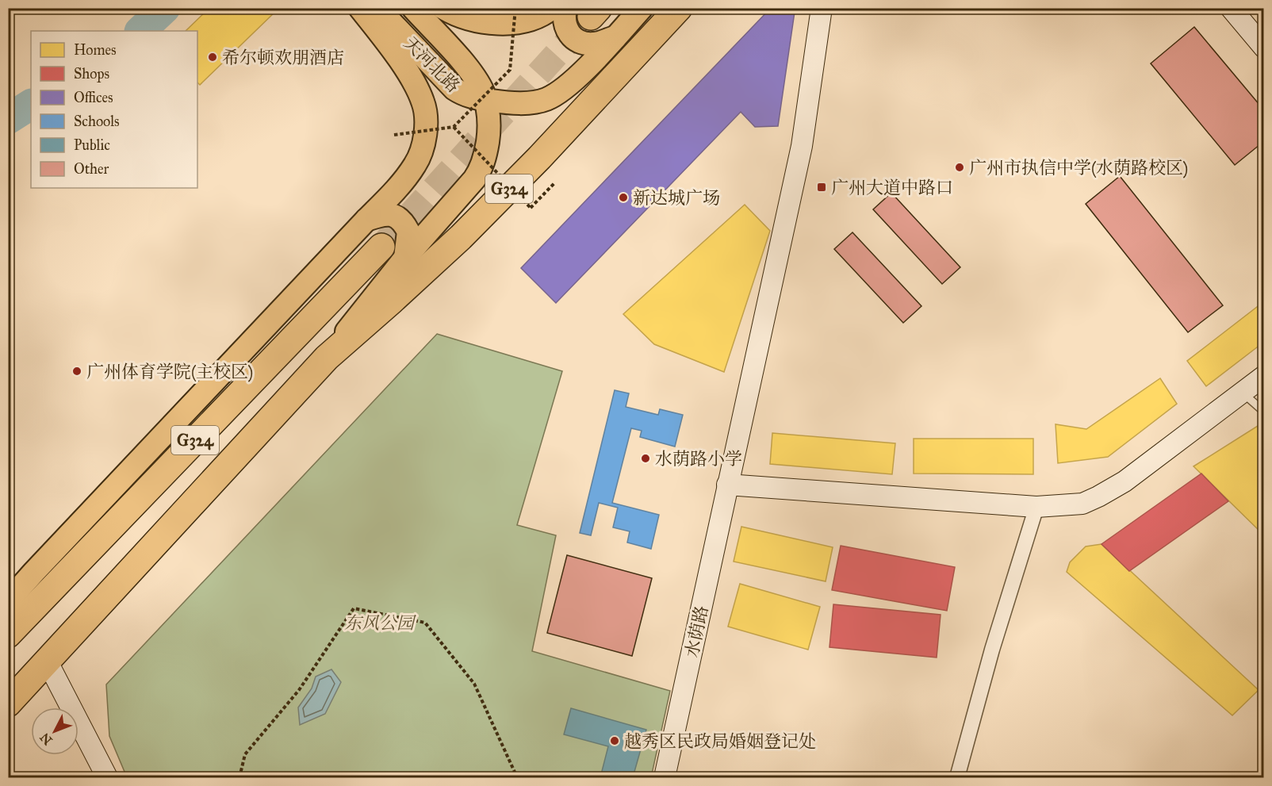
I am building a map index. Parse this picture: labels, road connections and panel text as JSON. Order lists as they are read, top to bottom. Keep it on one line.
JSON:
{"streets":{"highway":["G324"],"main road":["天河北路"],"street":["水荫路"]},"parks":["东风公园"],"places":{"other":["希尔顿欢朋酒店","广州市执信中学(水荫路校区)","新达城广场","广州体育学院(主校区)","水荫路小学","越秀区民政局婚姻登记处"],"transit":["广州大道中路口"]},"legend":["Homes","Shops","Offices","Schools","Public","Other"],"north":"bottom left"}
